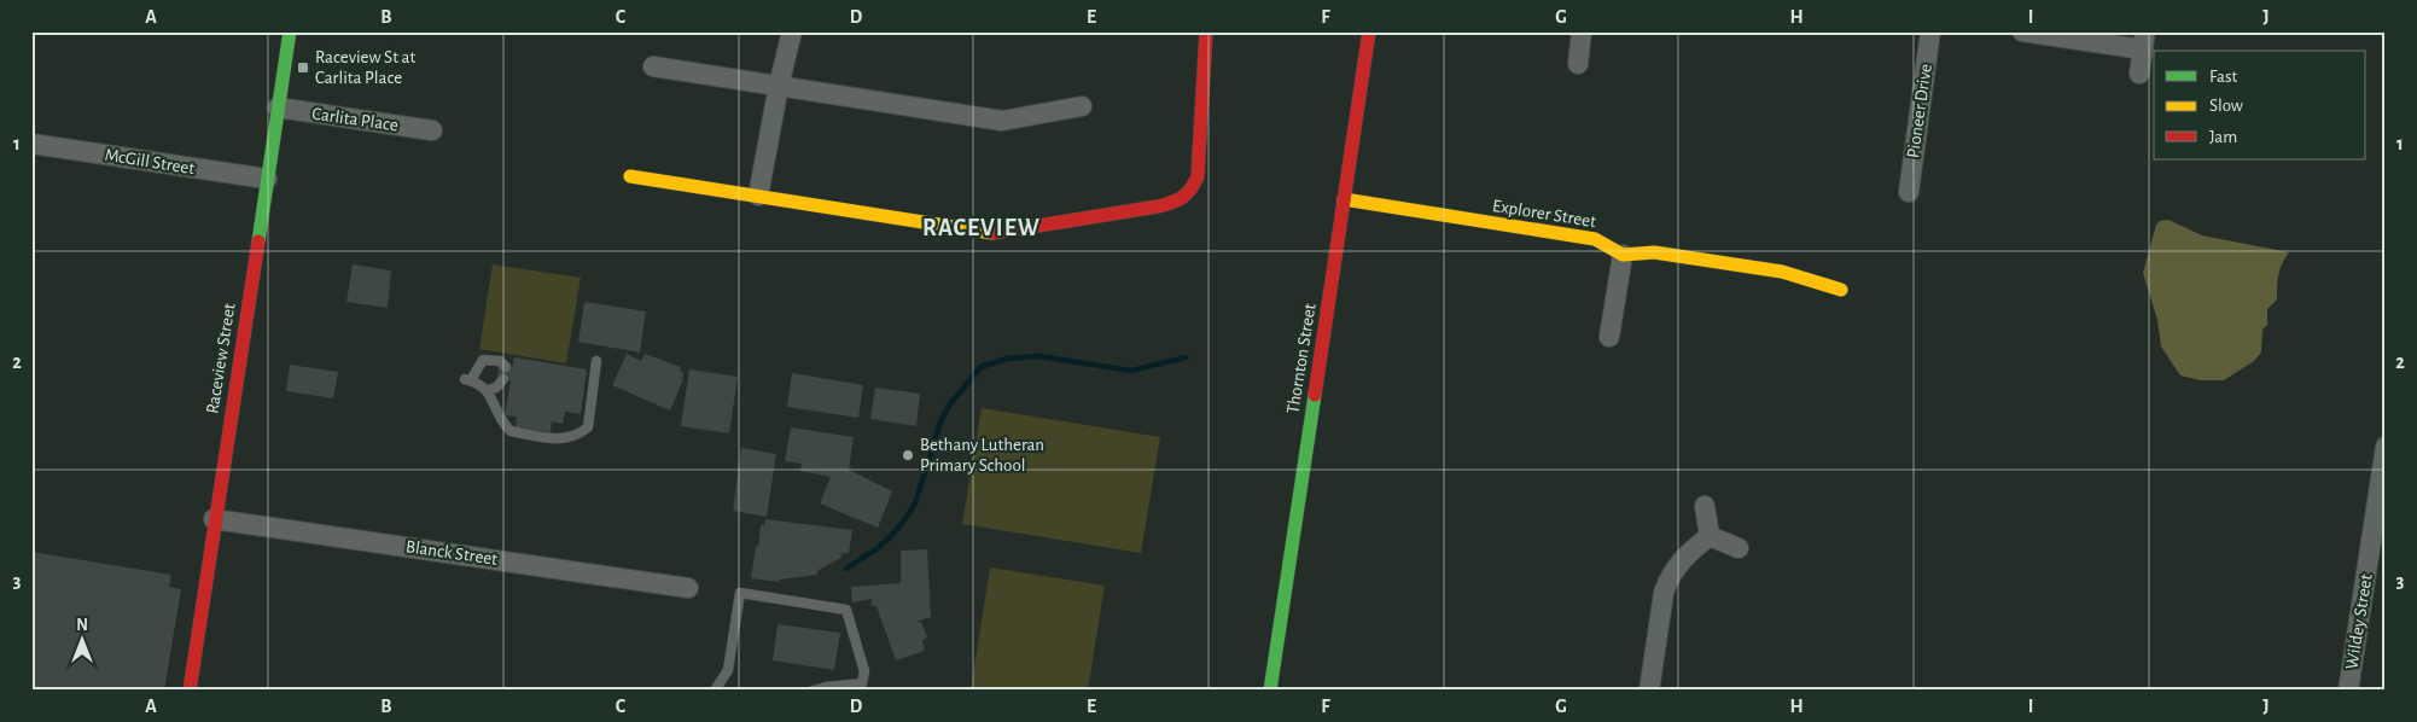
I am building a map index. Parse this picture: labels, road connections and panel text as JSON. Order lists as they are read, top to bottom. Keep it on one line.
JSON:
{"streets":{"street":["Pioneer Drive","Carlita Place","McGill Street","Explorer Street","Raceview Street","Thornton Street","Blanck Street","Wildey Street"]},"crossings":[["Carlita Place","Raceview Street"],["McGill Street","Raceview Street"],["Explorer Street","Thornton Street"],["Raceview Street","Blanck Street"]],"districts":["RACEVIEW"],"places":{"transit":["Raceview St at Carlita Place"],"other":["Bethany Lutheran Primary School"]},"legend":["Fast","Slow","Jam"],"north":"top","grid":{"columns":["A","B","C","D","E","F","G","H","I","J"],"rows":["1","2","3"]}}
